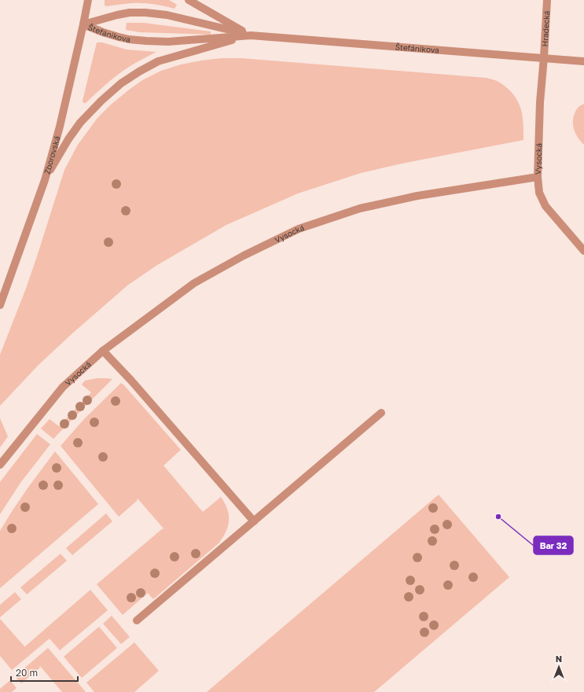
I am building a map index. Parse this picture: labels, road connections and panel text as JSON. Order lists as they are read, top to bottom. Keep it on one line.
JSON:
{"streets":{"street":["Hradecká","Štefánikova","Zborovská","Vysocká"]},"crossings":[["Hradecká","Štefánikova"],["Hradecká","Vysocká"],["Štefánikova","Zborovská"],["Štefánikova","Vysocká"]],"places":["Bar 32"],"scale_bar":"20 m","north":"top"}
